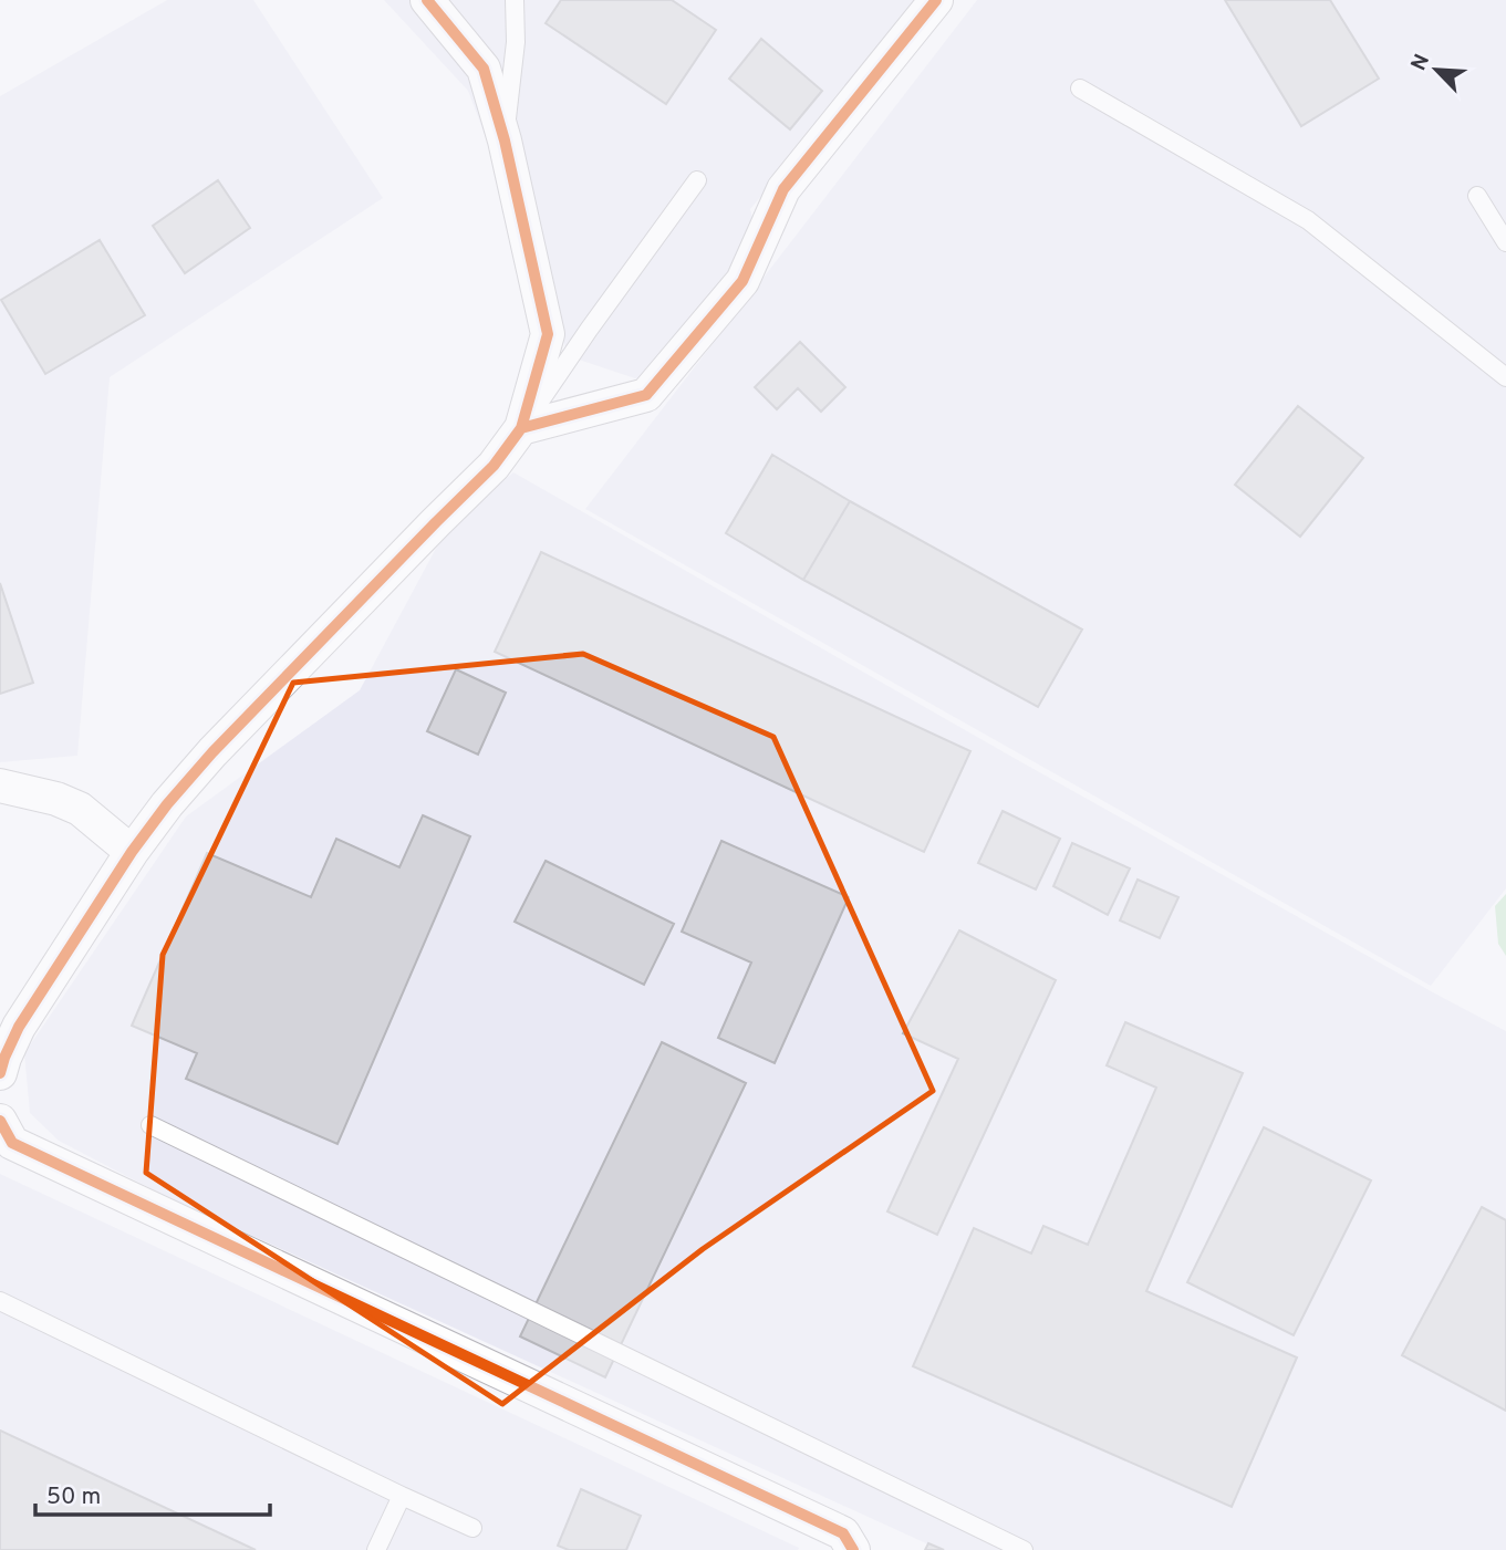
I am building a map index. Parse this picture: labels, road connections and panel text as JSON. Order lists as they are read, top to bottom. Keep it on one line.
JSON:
{"scale_bar":"50 m","north":"top left"}
